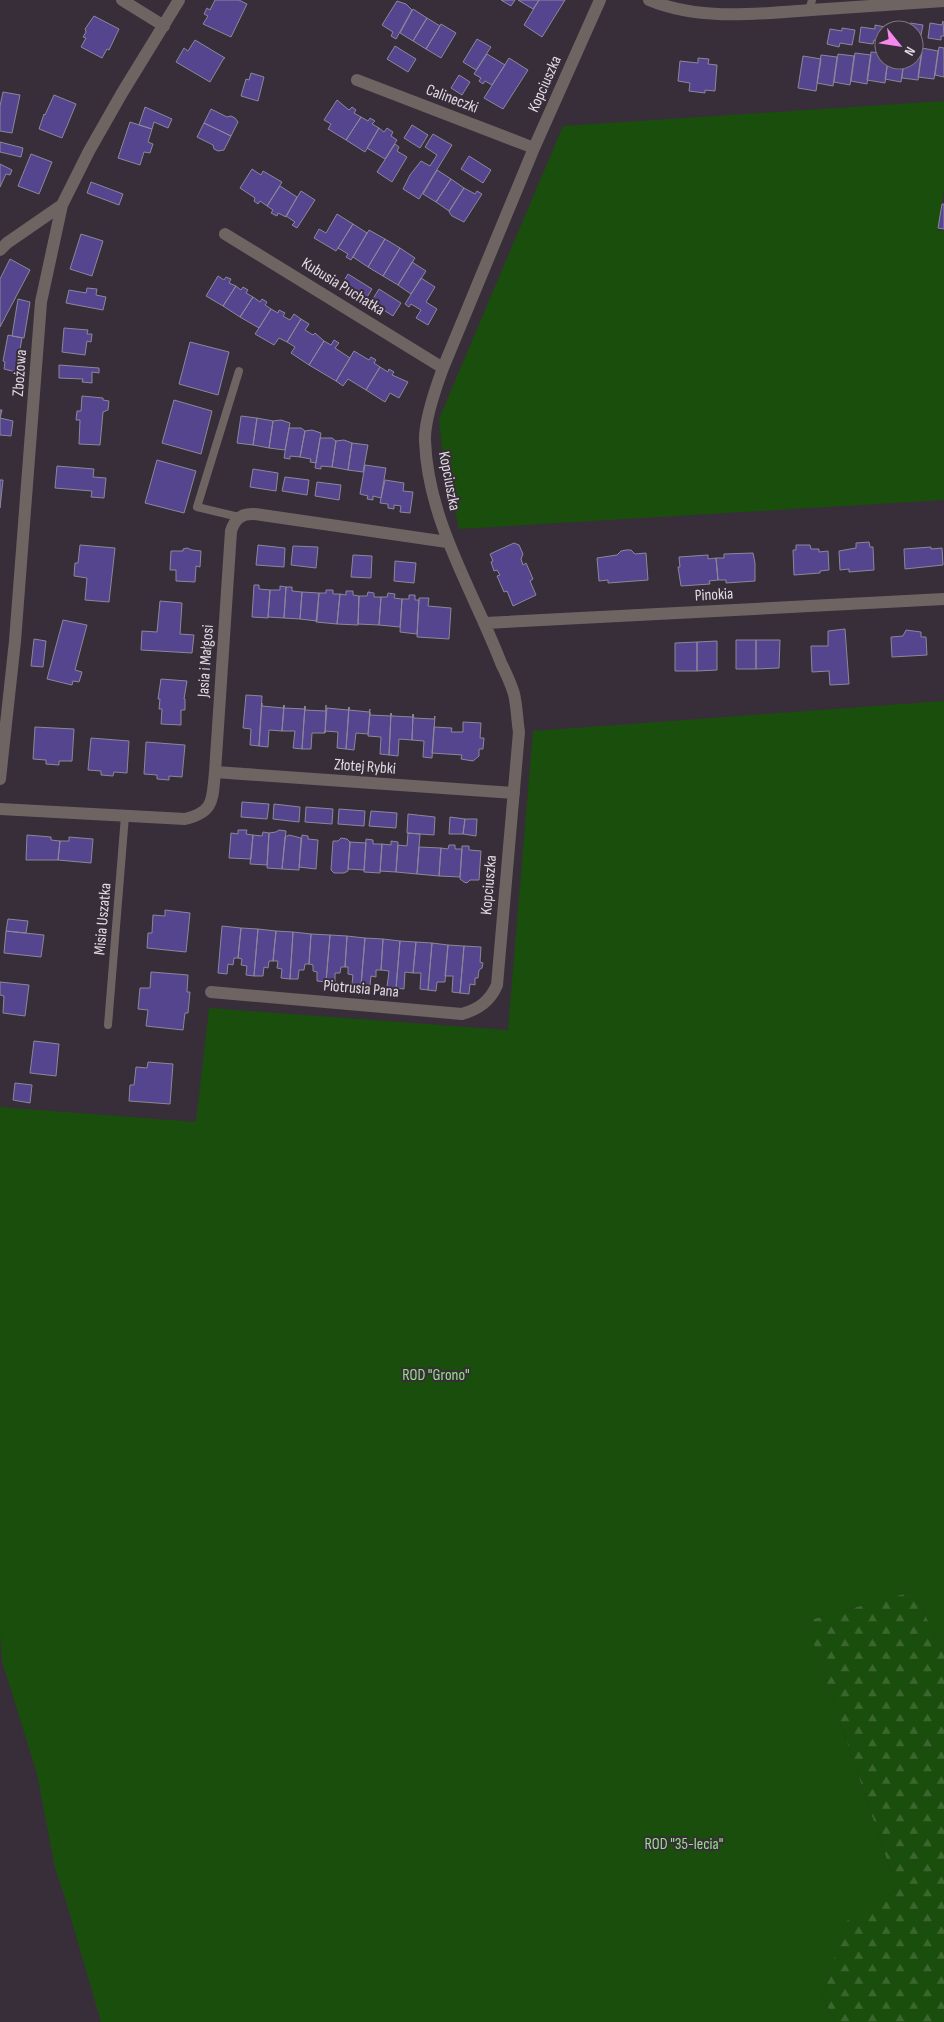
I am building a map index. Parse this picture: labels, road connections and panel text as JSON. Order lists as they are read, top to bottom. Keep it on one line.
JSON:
{"streets":{"street":["Kopciuszka","Calineczki","Kubusia Puchatka","Zbożowa","Pinokia","Jasia i Małgosi","Złotej Rybki","Piotrusia Pana"],"lane":["Misia Uszatka"]},"crossings":[["Kopciuszka","Calineczki"],["Kopciuszka","Kubusia Puchatka"],["Kopciuszka","Pinokia"],["Kopciuszka","Złotej Rybki"],["Kopciuszka","Piotrusia Pana"],["Jasia i Małgosi","Złotej Rybki"],["Jasia i Małgosi","Misia Uszatka"]],"parks":["ROD \"Grono\"","ROD \"35-lecia\""],"north":"bottom right"}
